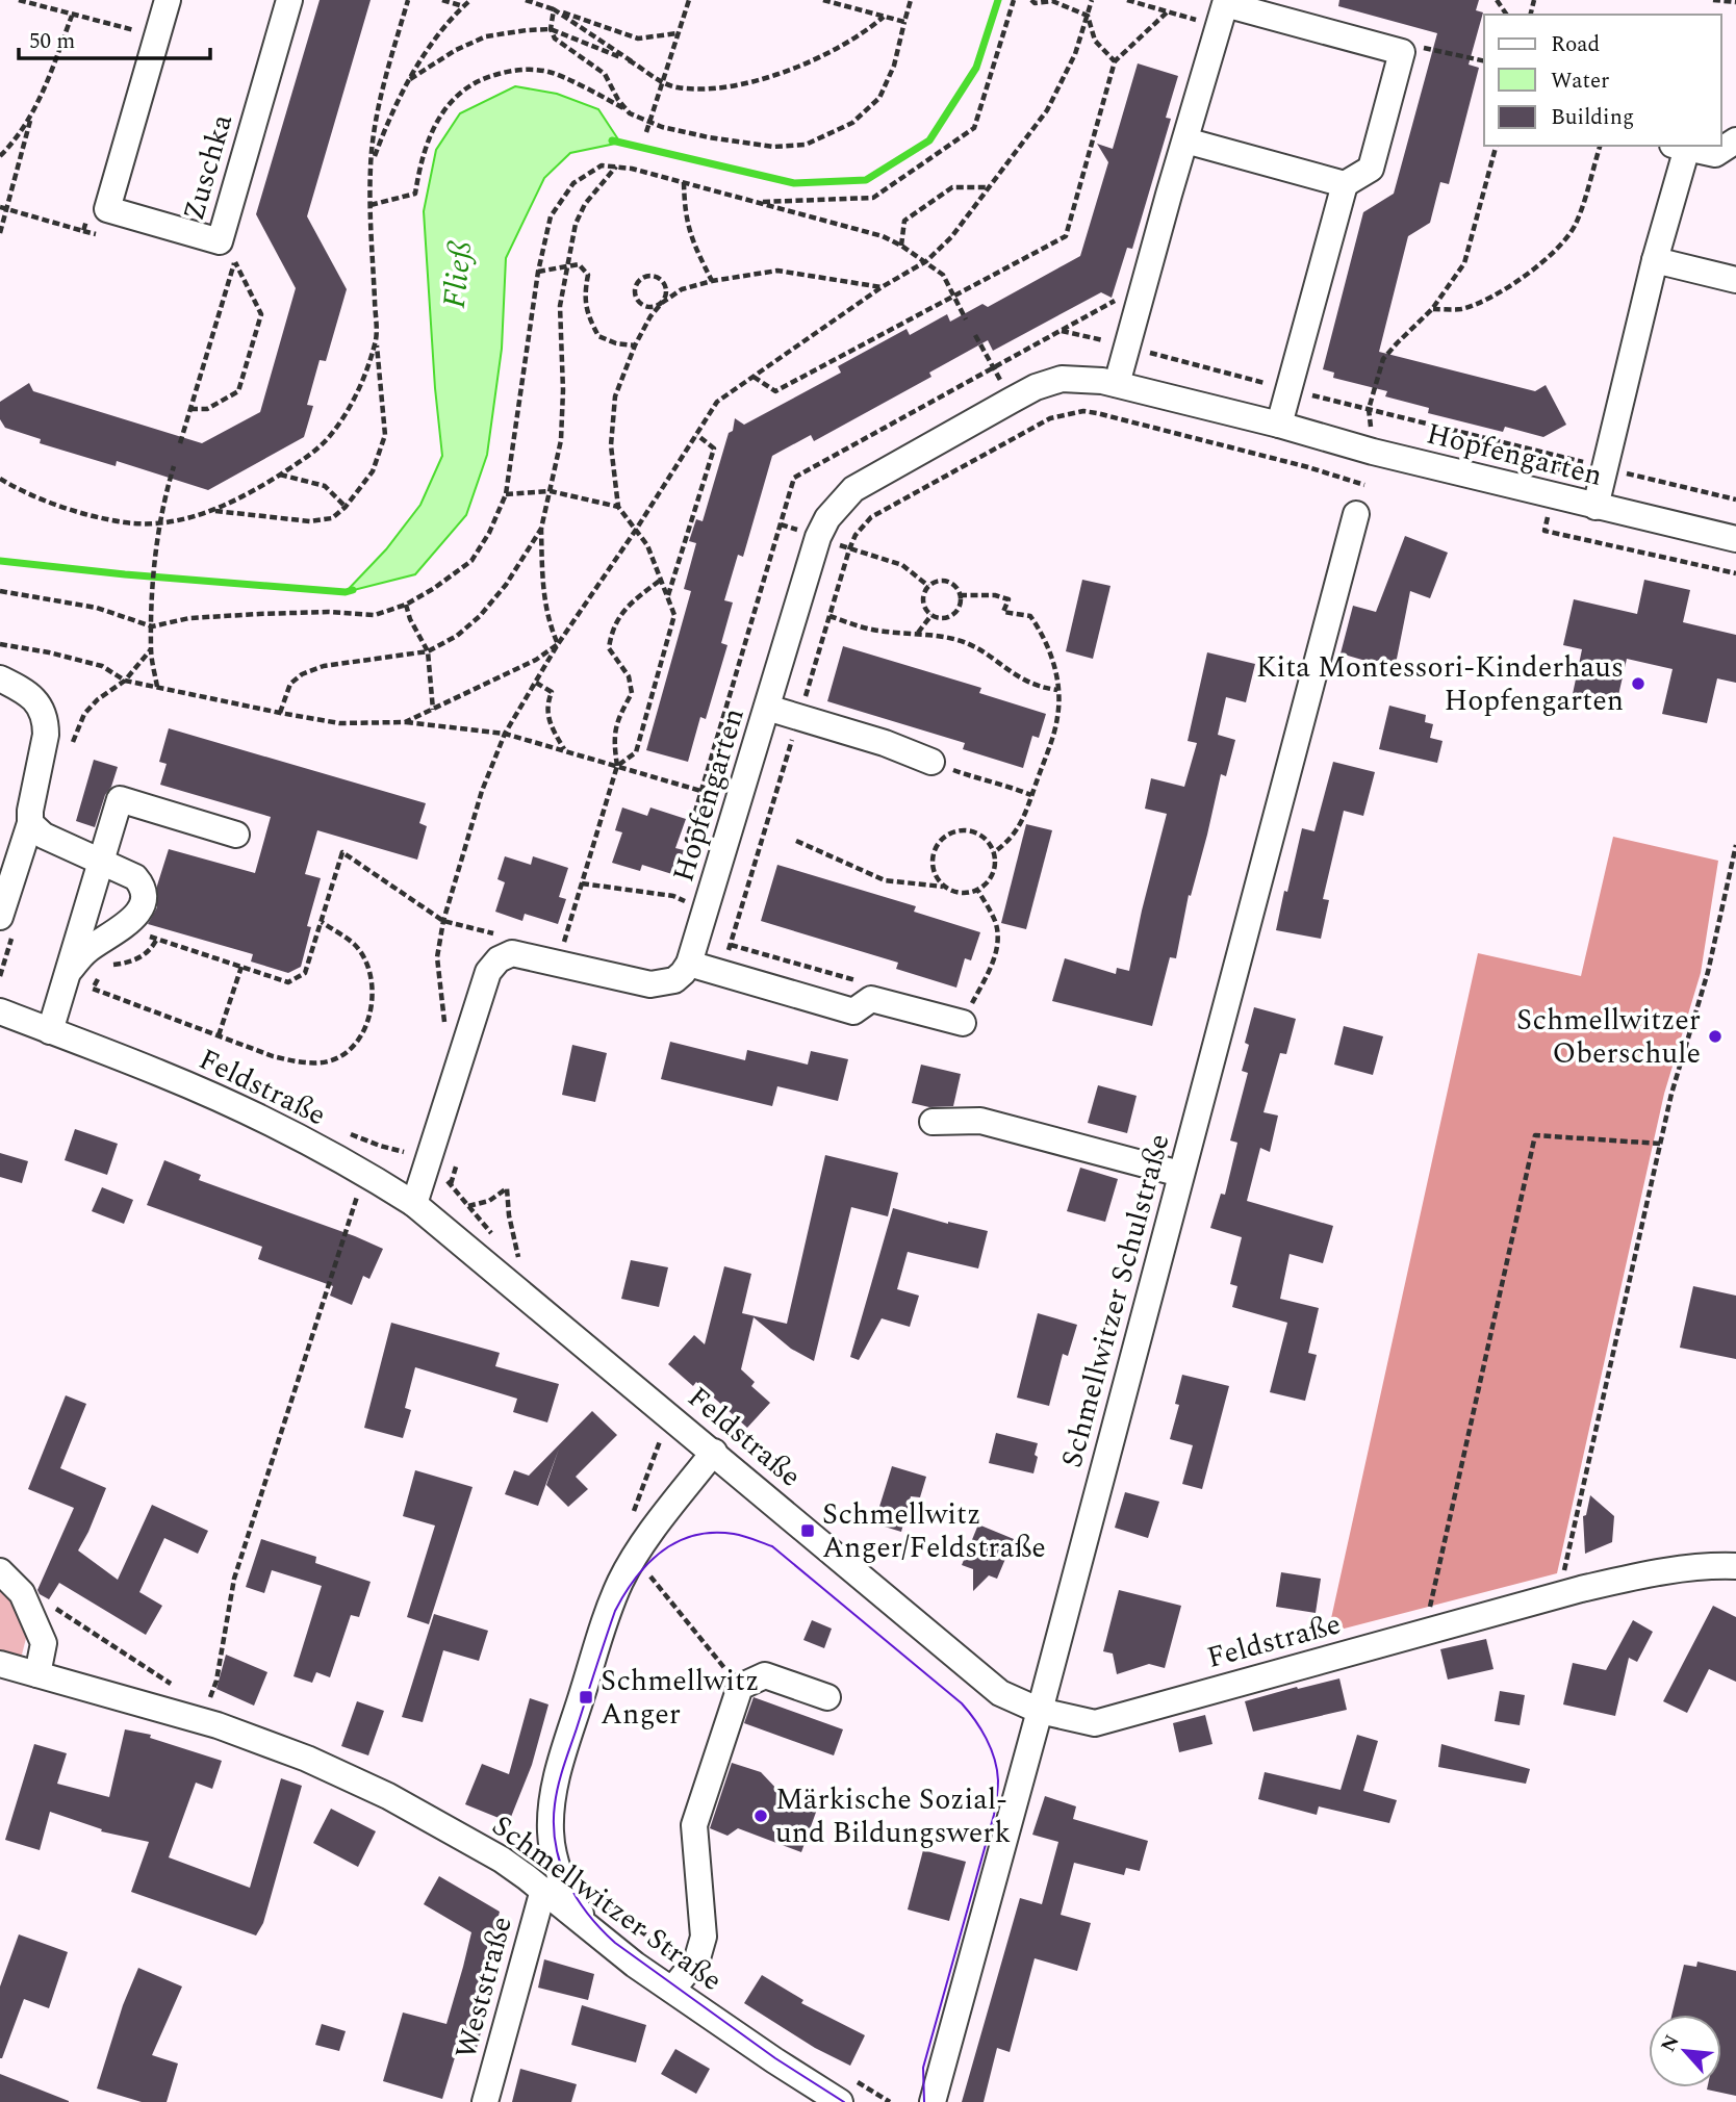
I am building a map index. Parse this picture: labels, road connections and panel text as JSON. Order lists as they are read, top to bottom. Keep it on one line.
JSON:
{"streets":{"street":["Zuschka","Hopfengarten","Feldstraße","Schmellwitzer Schulstraße","Schmellwitzer Straße","Weststraße"]},"crossings":[["Feldstraße","Schmellwitzer Schulstraße"],["Schmellwitzer Straße","Weststraße"]],"water":["Fließ"],"places":{"other":["Kita Montessori-Kinderhaus Hopfengarten","Schmellwitzer Oberschule","Märkische Sozial- und Bildungswerk"],"transit":["Schmellwitz Anger/Feldstraße","Schmellwitz Anger"]},"legend":["Road","Water","Building"],"scale_bar":"50 m","north":"top left"}
